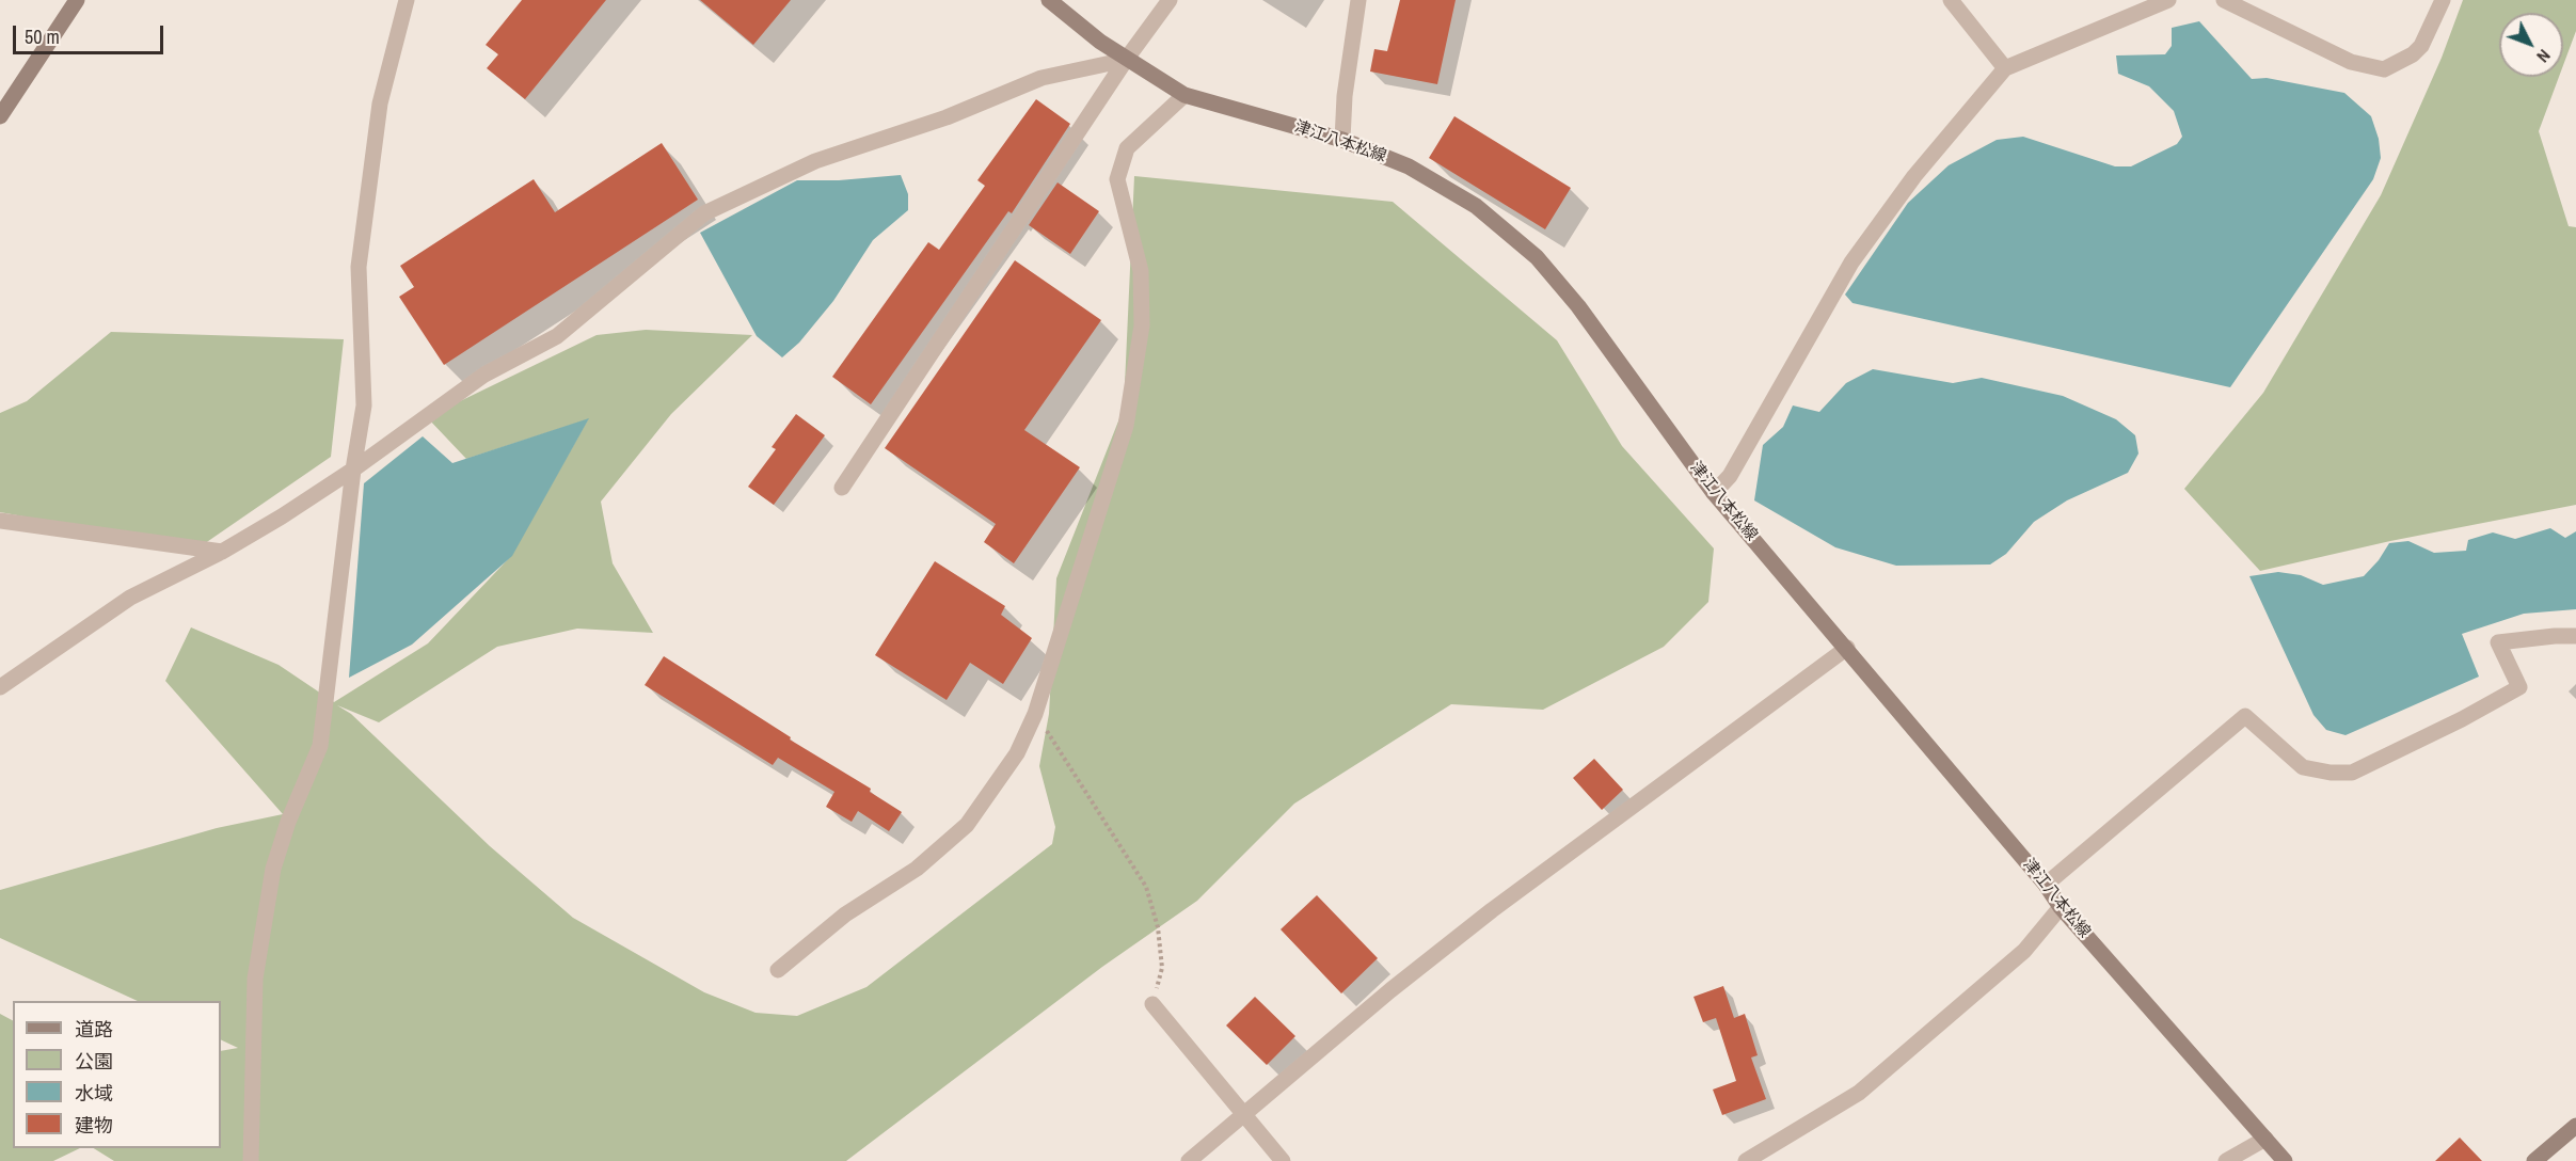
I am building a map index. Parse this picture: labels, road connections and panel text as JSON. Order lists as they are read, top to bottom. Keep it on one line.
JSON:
{"streets":{"main road":["津江八本松線"]},"legend":["道路","公園","水域","建物"],"scale_bar":"50 m","north":"bottom right"}
